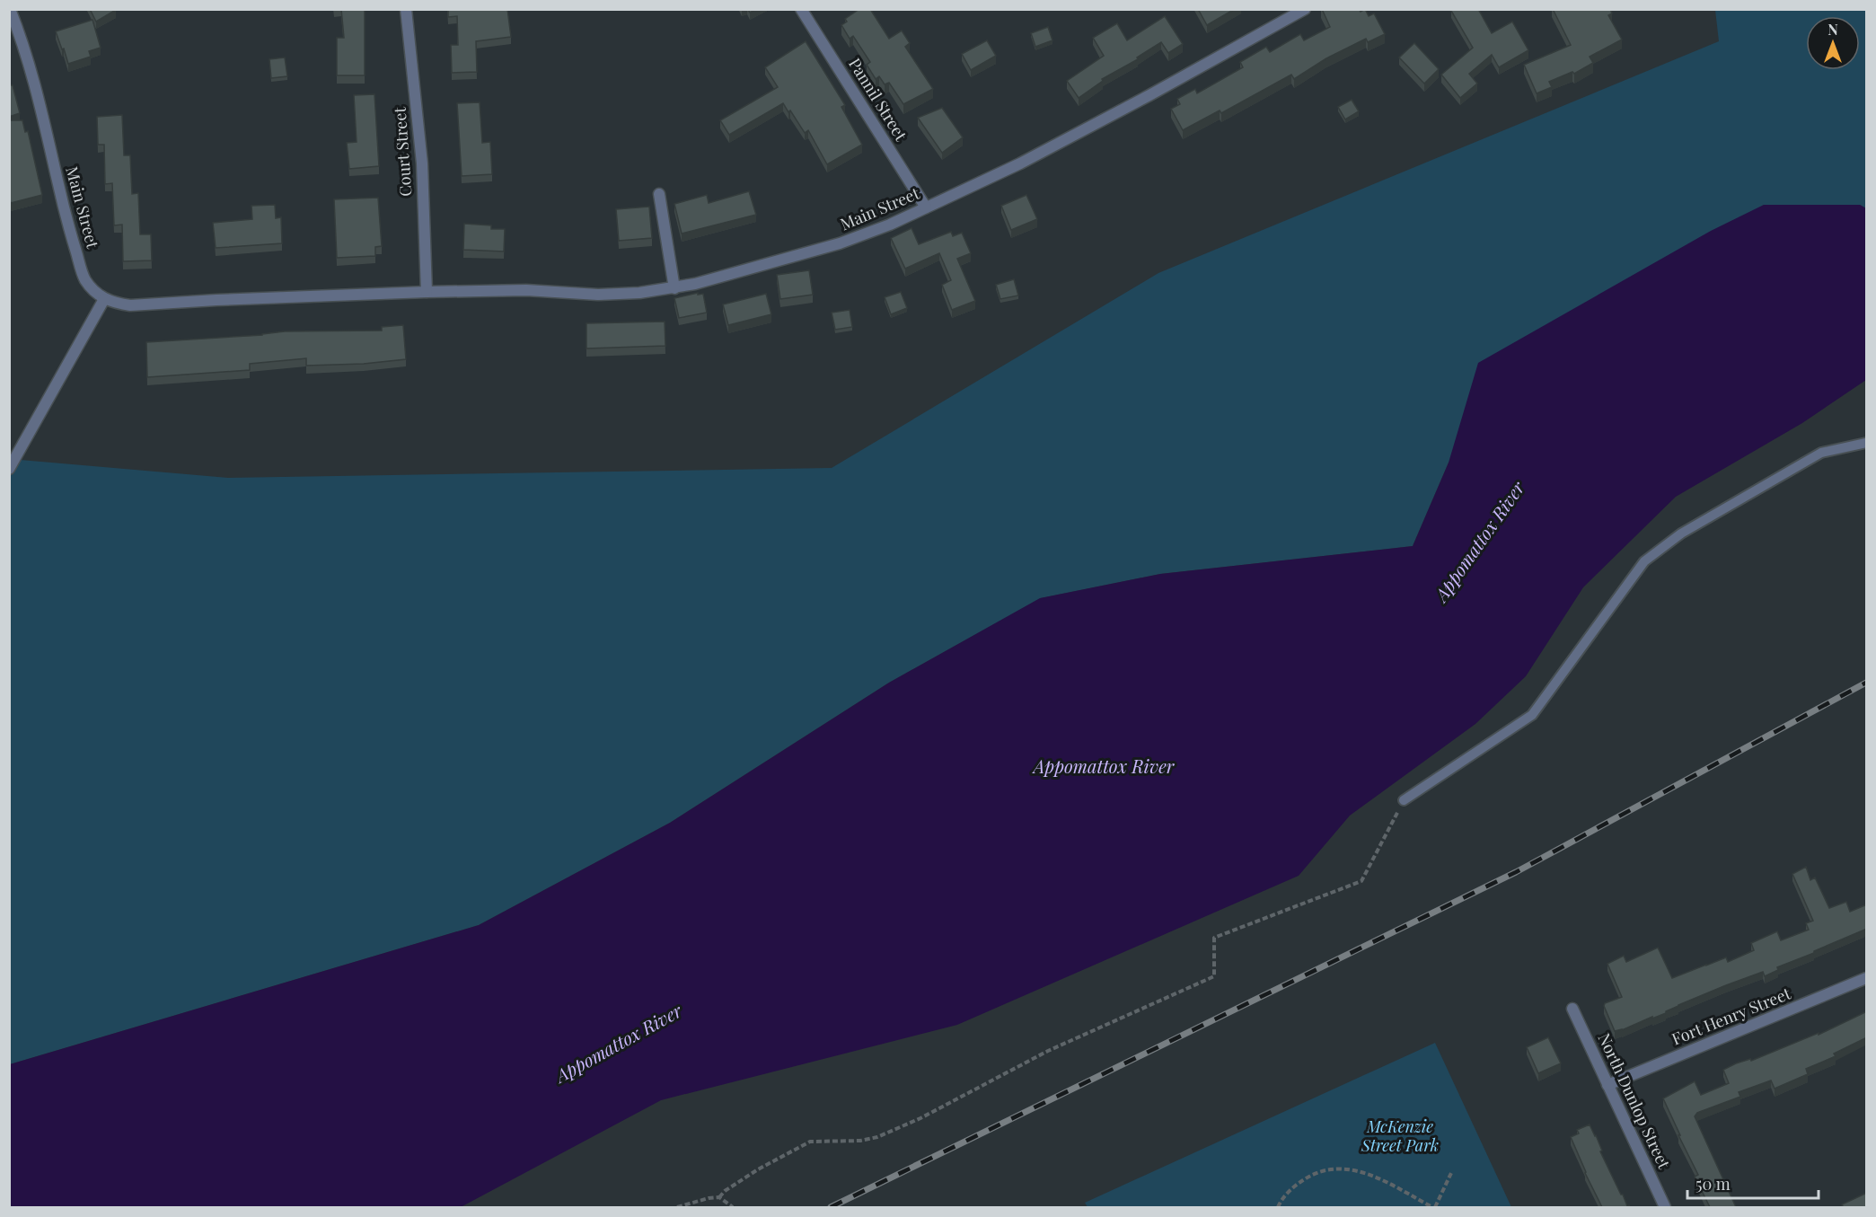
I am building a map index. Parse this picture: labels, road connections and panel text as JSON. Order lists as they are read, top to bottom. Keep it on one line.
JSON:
{"streets":{"street":["Pannil Street","Court Street","Main Street","Fort Henry Street","North Dunlop Street"]},"crossings":[["Pannil Street","Main Street"],["Court Street","Main Street"],["Fort Henry Street","North Dunlop Street"]],"water":["Appomattox River"],"parks":["McKenzie Street Park"],"scale_bar":"50 m","north":"top"}
